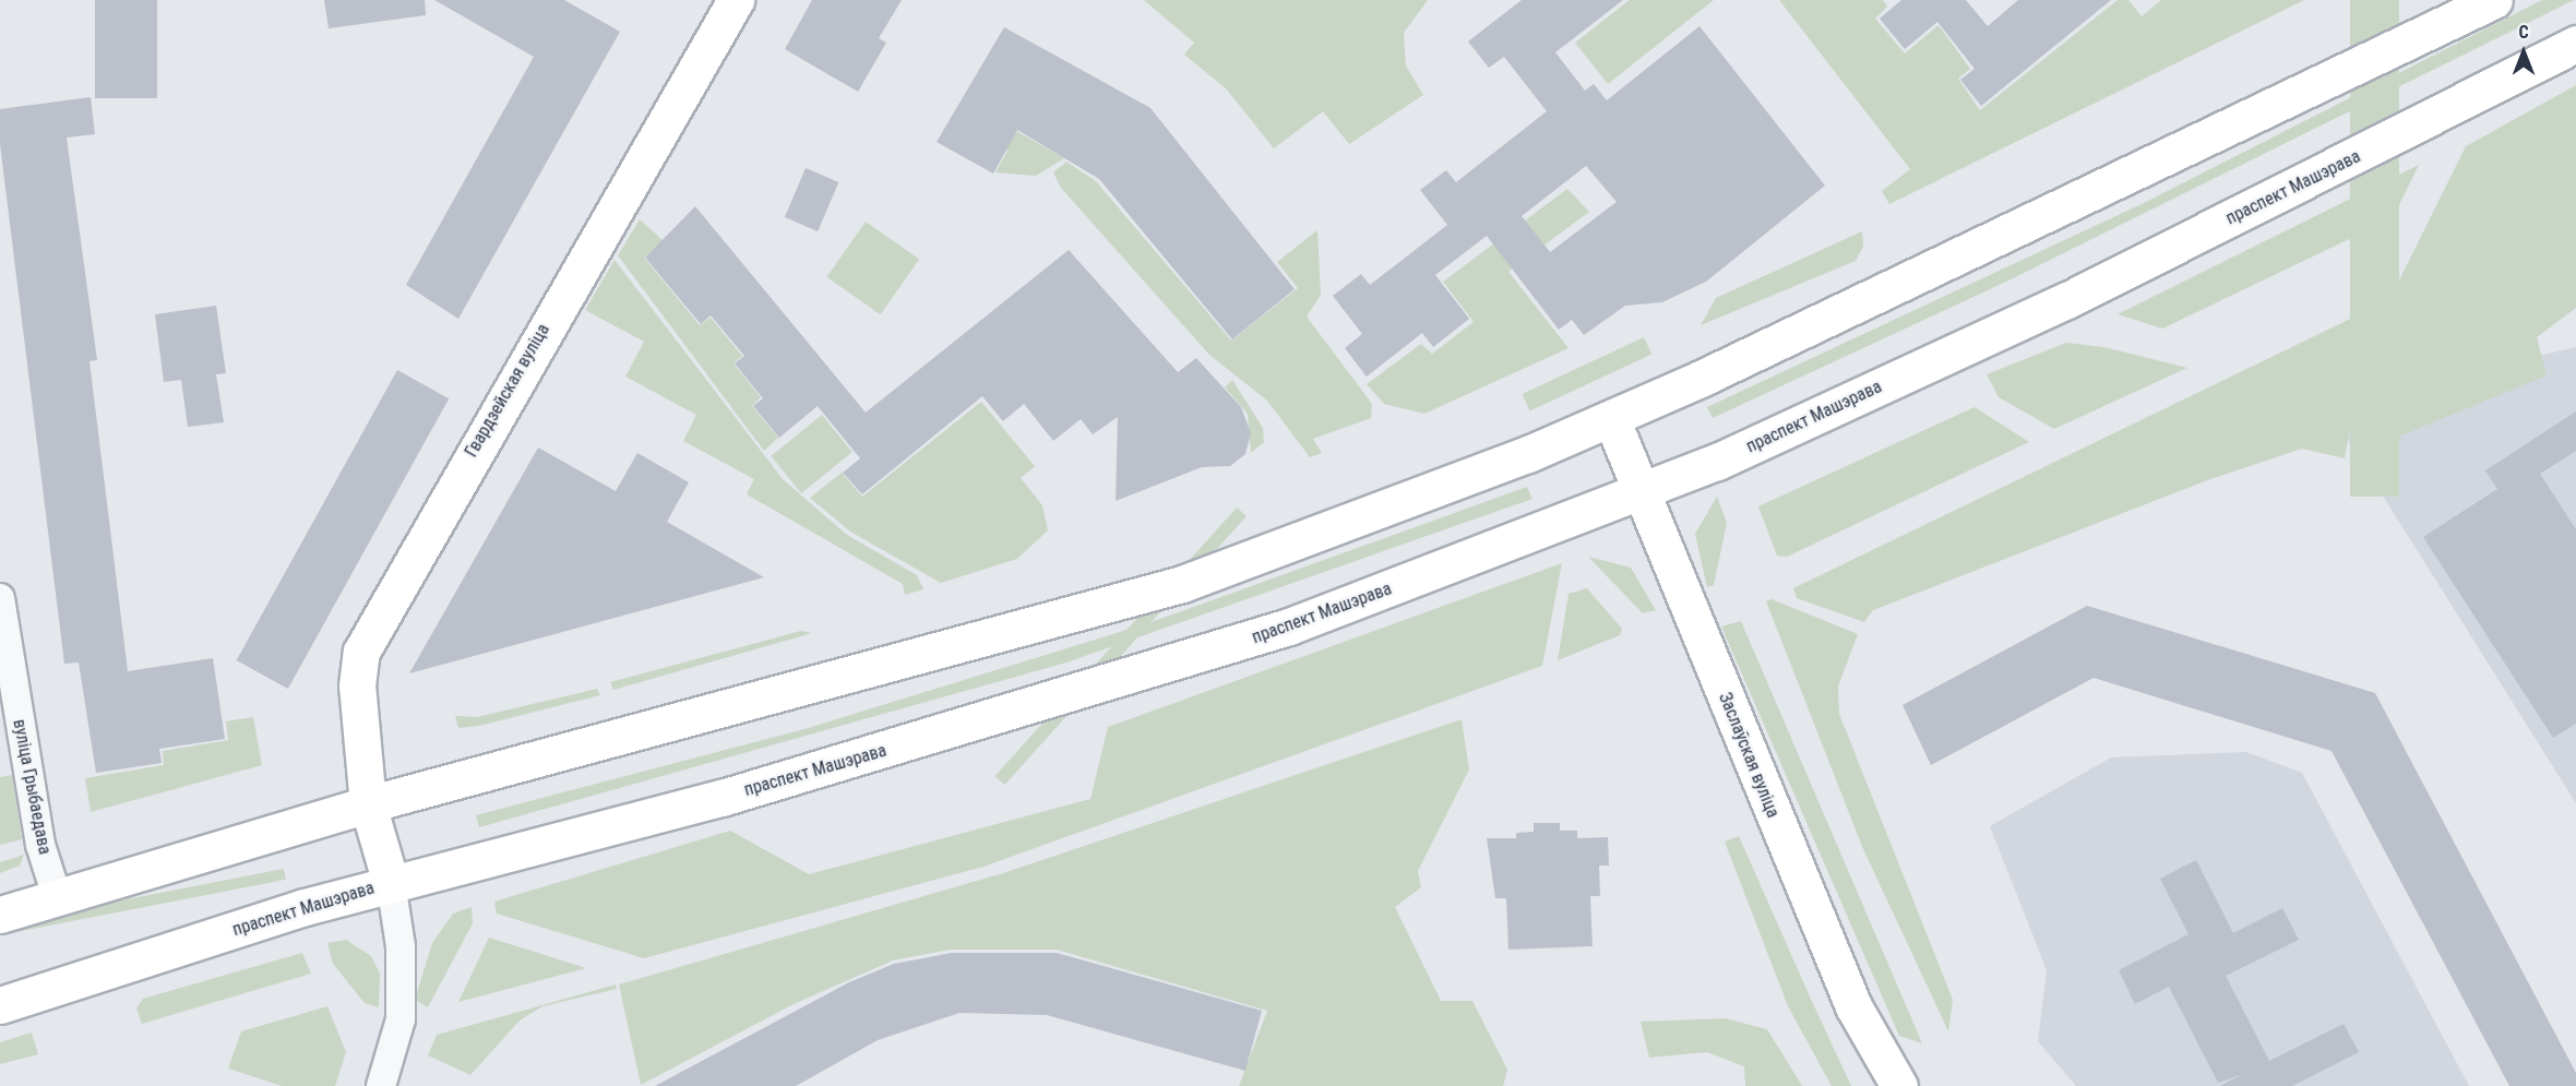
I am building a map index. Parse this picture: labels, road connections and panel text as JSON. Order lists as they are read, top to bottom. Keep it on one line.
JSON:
{"streets":{"main road":["праспект Машэрава","Гвардзейская вуліца","Заслаўская вуліца"],"street":["вуліца Грыбаедава"]},"crossings":[["праспект Машэрава","Гвардзейская вуліца"],["праспект Машэрава","Заслаўская вуліца"]],"north":"top"}
